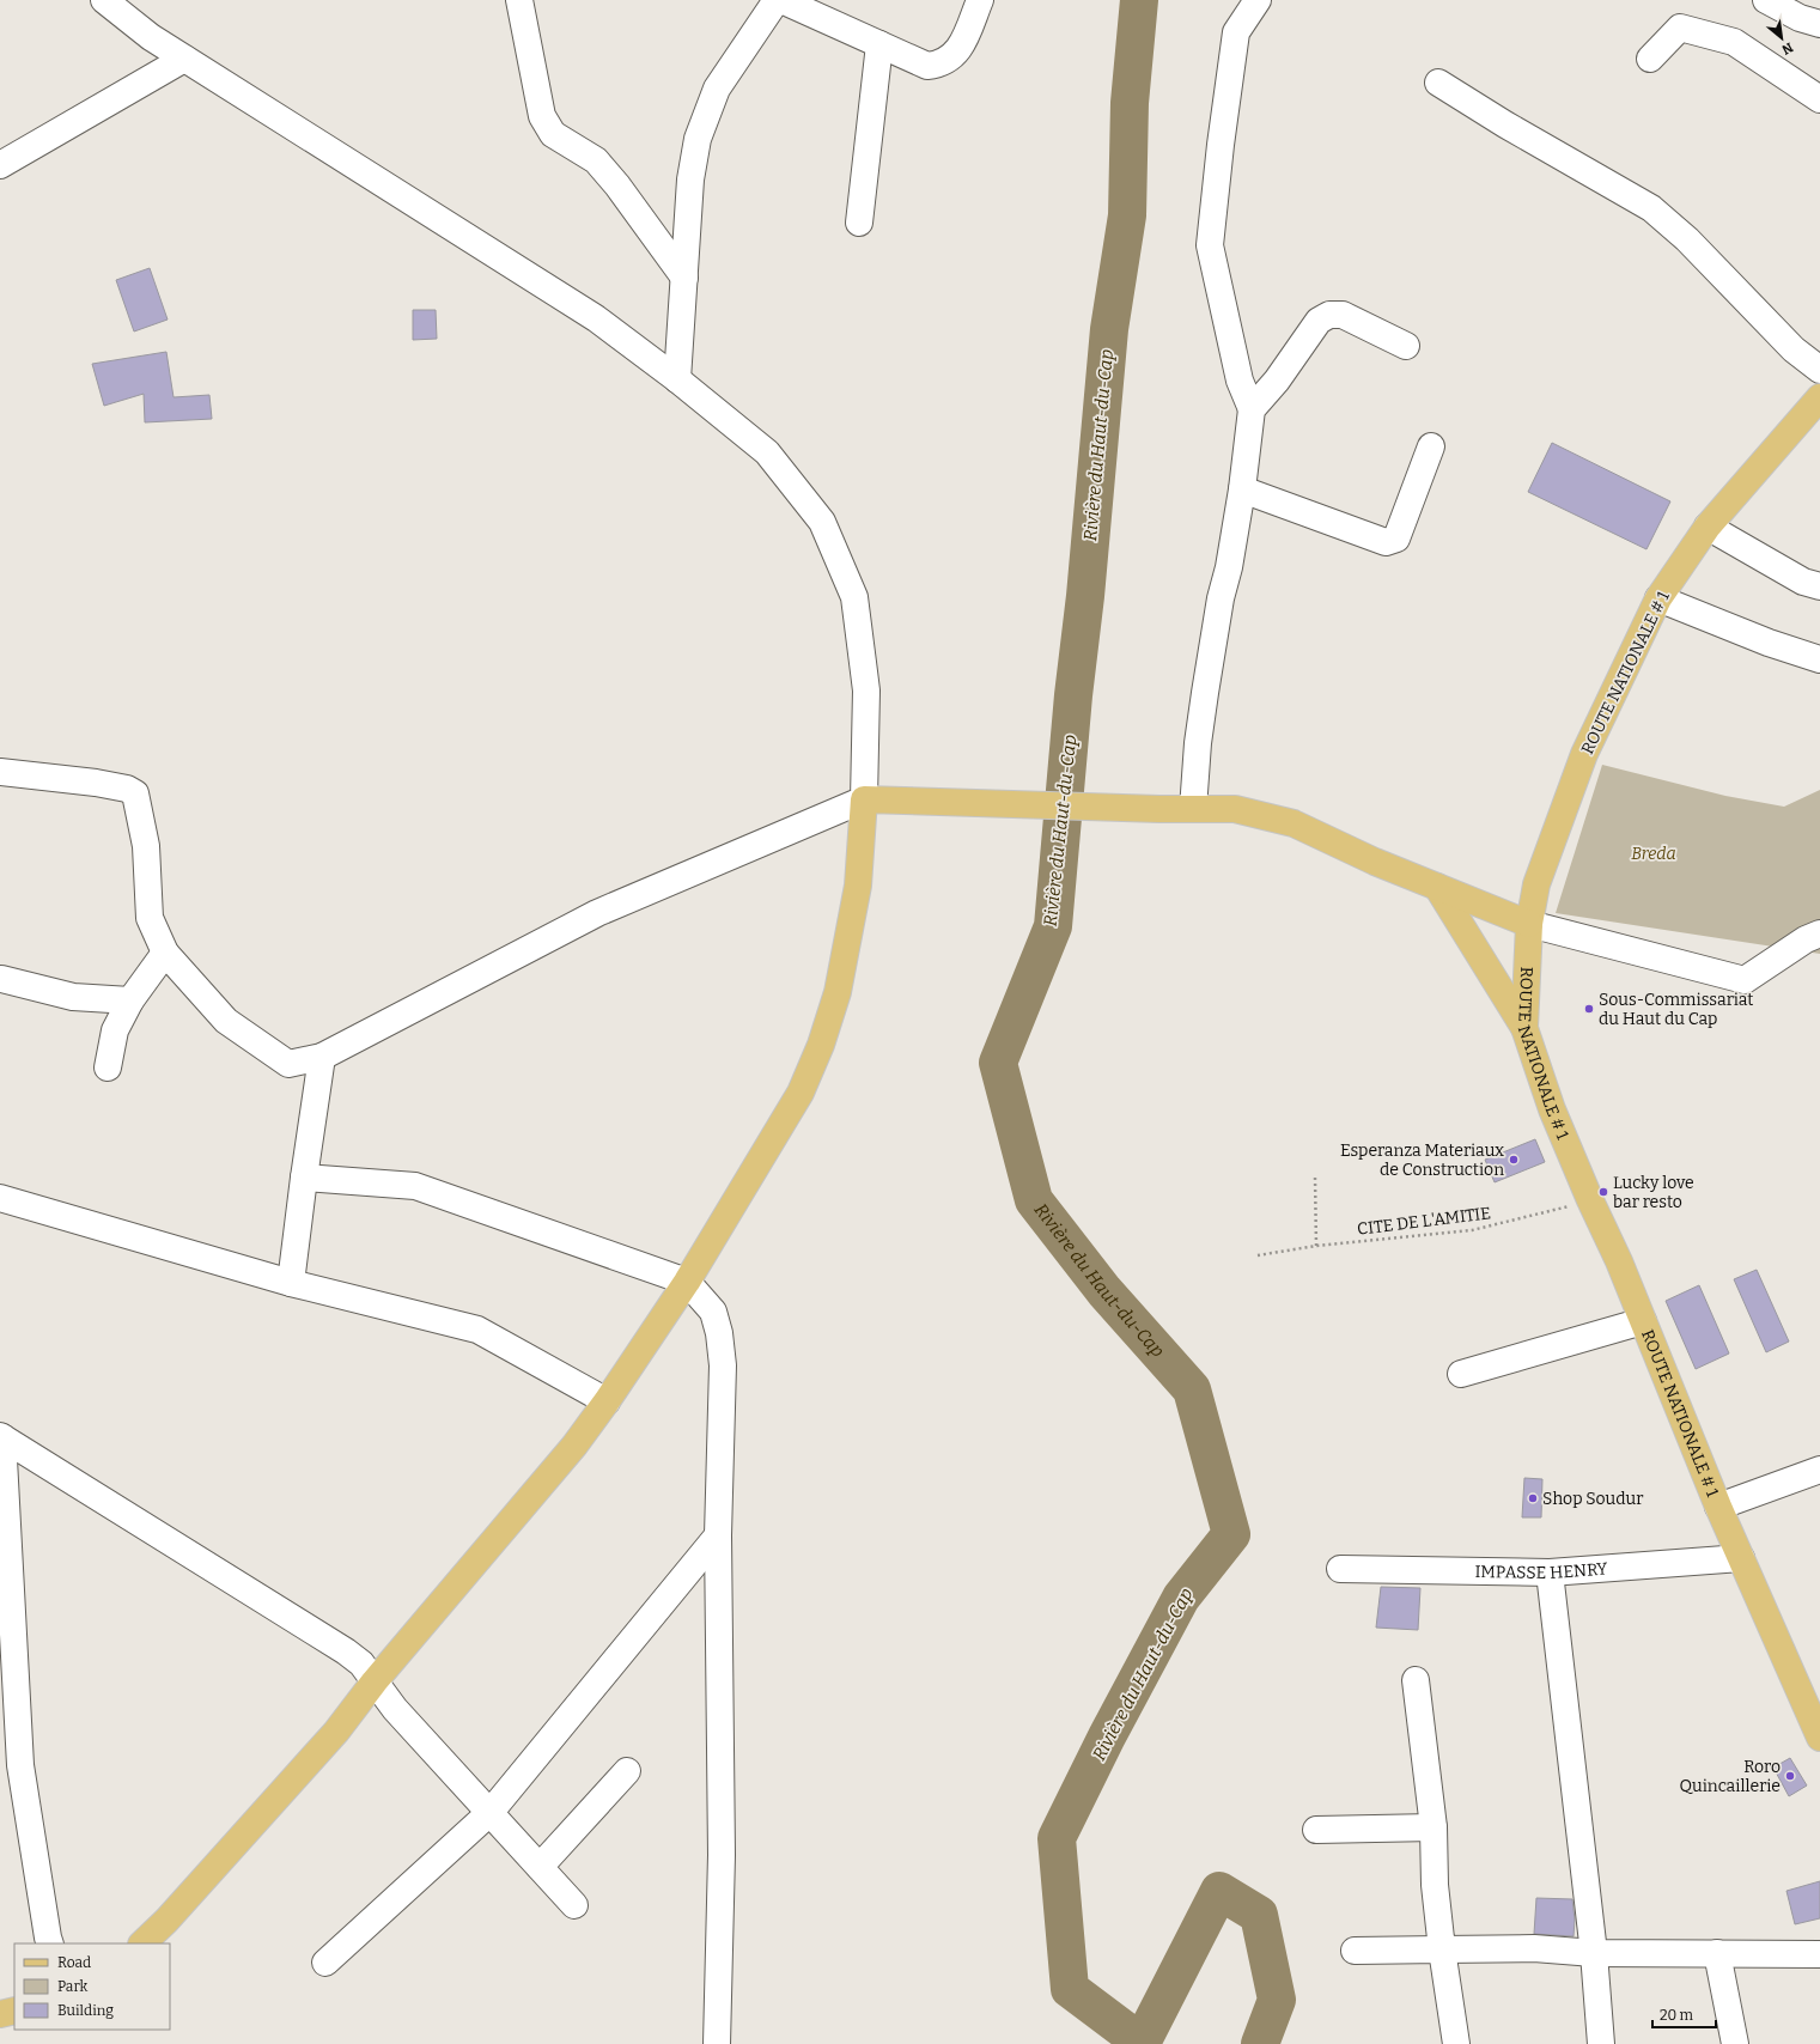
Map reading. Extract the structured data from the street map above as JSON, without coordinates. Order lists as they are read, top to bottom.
{
  "streets": {
    "main road": ["ROUTE NATIONALE # 1"],
    "street": ["IMPASSE HENRY"],
    "path": ["CITE DE L'AMITIE"]
  },
  "crossings": [
    ["ROUTE NATIONALE # 1", "CITE DE L'AMITIE"],
    ["ROUTE NATIONALE # 1", "IMPASSE HENRY"]
  ],
  "water": ["Rivière du Haut-du-Cap"],
  "parks": ["Breda"],
  "places": [
    "Sous-Commissariat du Haut du Cap",
    "Esperanza Materiaux de Construction",
    "Lucky love bar resto",
    "Shop Soudur",
    "Roro Quincaillerie"
  ],
  "legend": ["Road", "Park", "Building"],
  "scale_bar": "20 m",
  "north": "bottom right"
}
